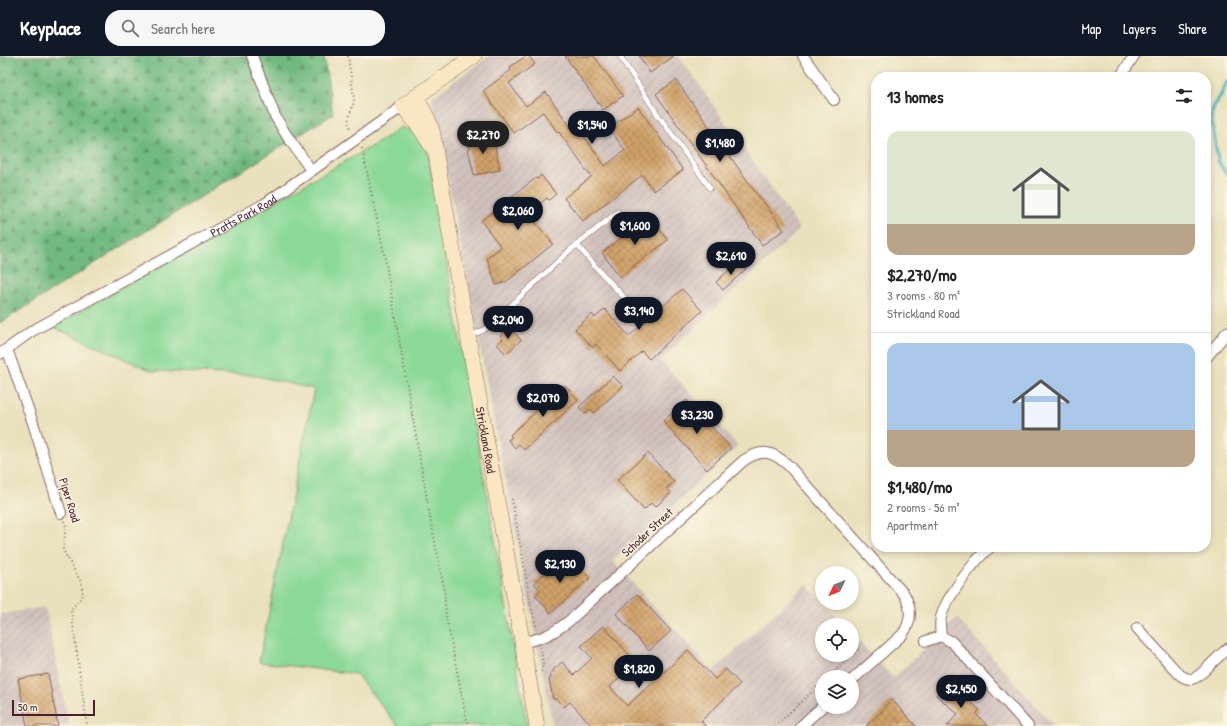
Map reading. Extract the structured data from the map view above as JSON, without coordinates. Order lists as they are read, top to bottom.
{
  "streets": {
    "street": [
      "Pratts Park Road",
      "Strickland Road",
      "Piper Road",
      "Schoder Street"
    ]
  },
  "crossings": [
    ["Pratts Park Road", "Strickland Road"],
    ["Pratts Park Road", "Piper Road"],
    ["Strickland Road", "Schoder Street"]
  ],
  "scale_bar": "50 m",
  "north": "bottom left",
  "page": {
    "header": "Keyplace",
    "search": "Search here",
    "nav": ["Map", "Layers", "Share"],
    "heading": "13 homes",
    "price": [
      "$1,540",
      "$2,270",
      "$1,480",
      "$2,060",
      "$1,600",
      "$2,610",
      "$3,140",
      "$2,040",
      "$2,070",
      "$3,230",
      "$2,130",
      "$1,820",
      "$2,450"
    ],
    "list": [
      {
        "name": "$2,270/mo",
        "note": "3 rooms · 80 m² · Strickland Road"
      },
      {
        "name": "$1,480/mo",
        "note": "2 rooms · 56 m² · Apartment"
      }
    ],
    "scale": "50 m"
  }
}
